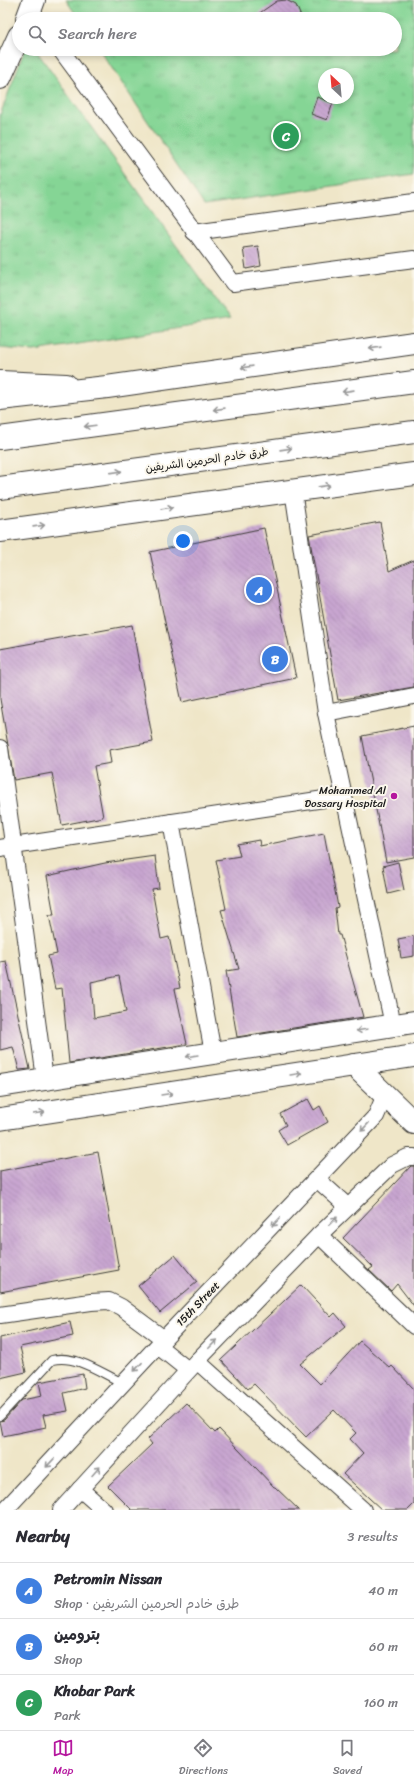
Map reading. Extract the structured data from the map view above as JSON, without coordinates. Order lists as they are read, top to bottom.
{
  "streets": {
    "main road": ["طرق خادم الحرمين الشريفين"],
    "street": ["15th Street"]
  },
  "places": ["Mohammed Al Dossary Hospital"],
  "north": "top left",
  "page": {
    "search": "Search here",
    "pins": ["C", "A", "B"],
    "heading": ["Nearby", "3 results"],
    "list": [
      {
        "mark": "A",
        "name": "Petromin Nissan",
        "note": "Shop · طرق خادم الحرمين الشريفين",
        "value": "40 m"
      },
      {
        "mark": "B",
        "name": "بترومين",
        "note": "Shop",
        "value": "60 m"
      },
      {
        "mark": "C",
        "name": "Khobar Park",
        "note": "Park",
        "value": "160 m"
      }
    ],
    "nav": ["Map", "Directions", "Saved"]
  }
}
